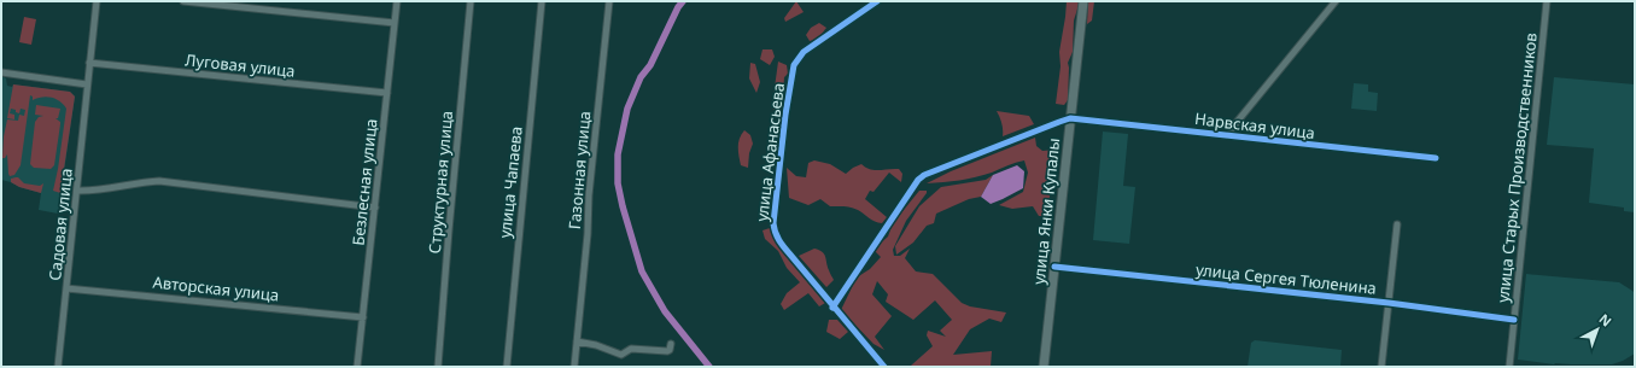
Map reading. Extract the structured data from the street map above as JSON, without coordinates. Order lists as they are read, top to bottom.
{
  "streets": {
    "street": [
      "Луговая улица",
      "Нарвская улица",
      "улица Афанасьева",
      "улица Старых Производственников",
      "Газонная улица",
      "Безлесная улица",
      "Структурная улица",
      "улица Чапаева",
      "улица Янки Купалы",
      "Садовая улица",
      "улица Сергея Тюленина",
      "Авторская улица"
    ]
  },
  "crossings": [
    ["Луговая улица", "Безлесная улица"],
    ["Луговая улица", "Садовая улица"],
    ["Нарвская улица", "улица Янки Купалы"],
    ["улица Старых Производственников", "улица Сергея Тюленина"],
    ["Безлесная улица", "Авторская улица"],
    ["улица Янки Купалы", "улица Сергея Тюленина"],
    ["Садовая улица", "Авторская улица"]
  ],
  "north": "top right"
}
